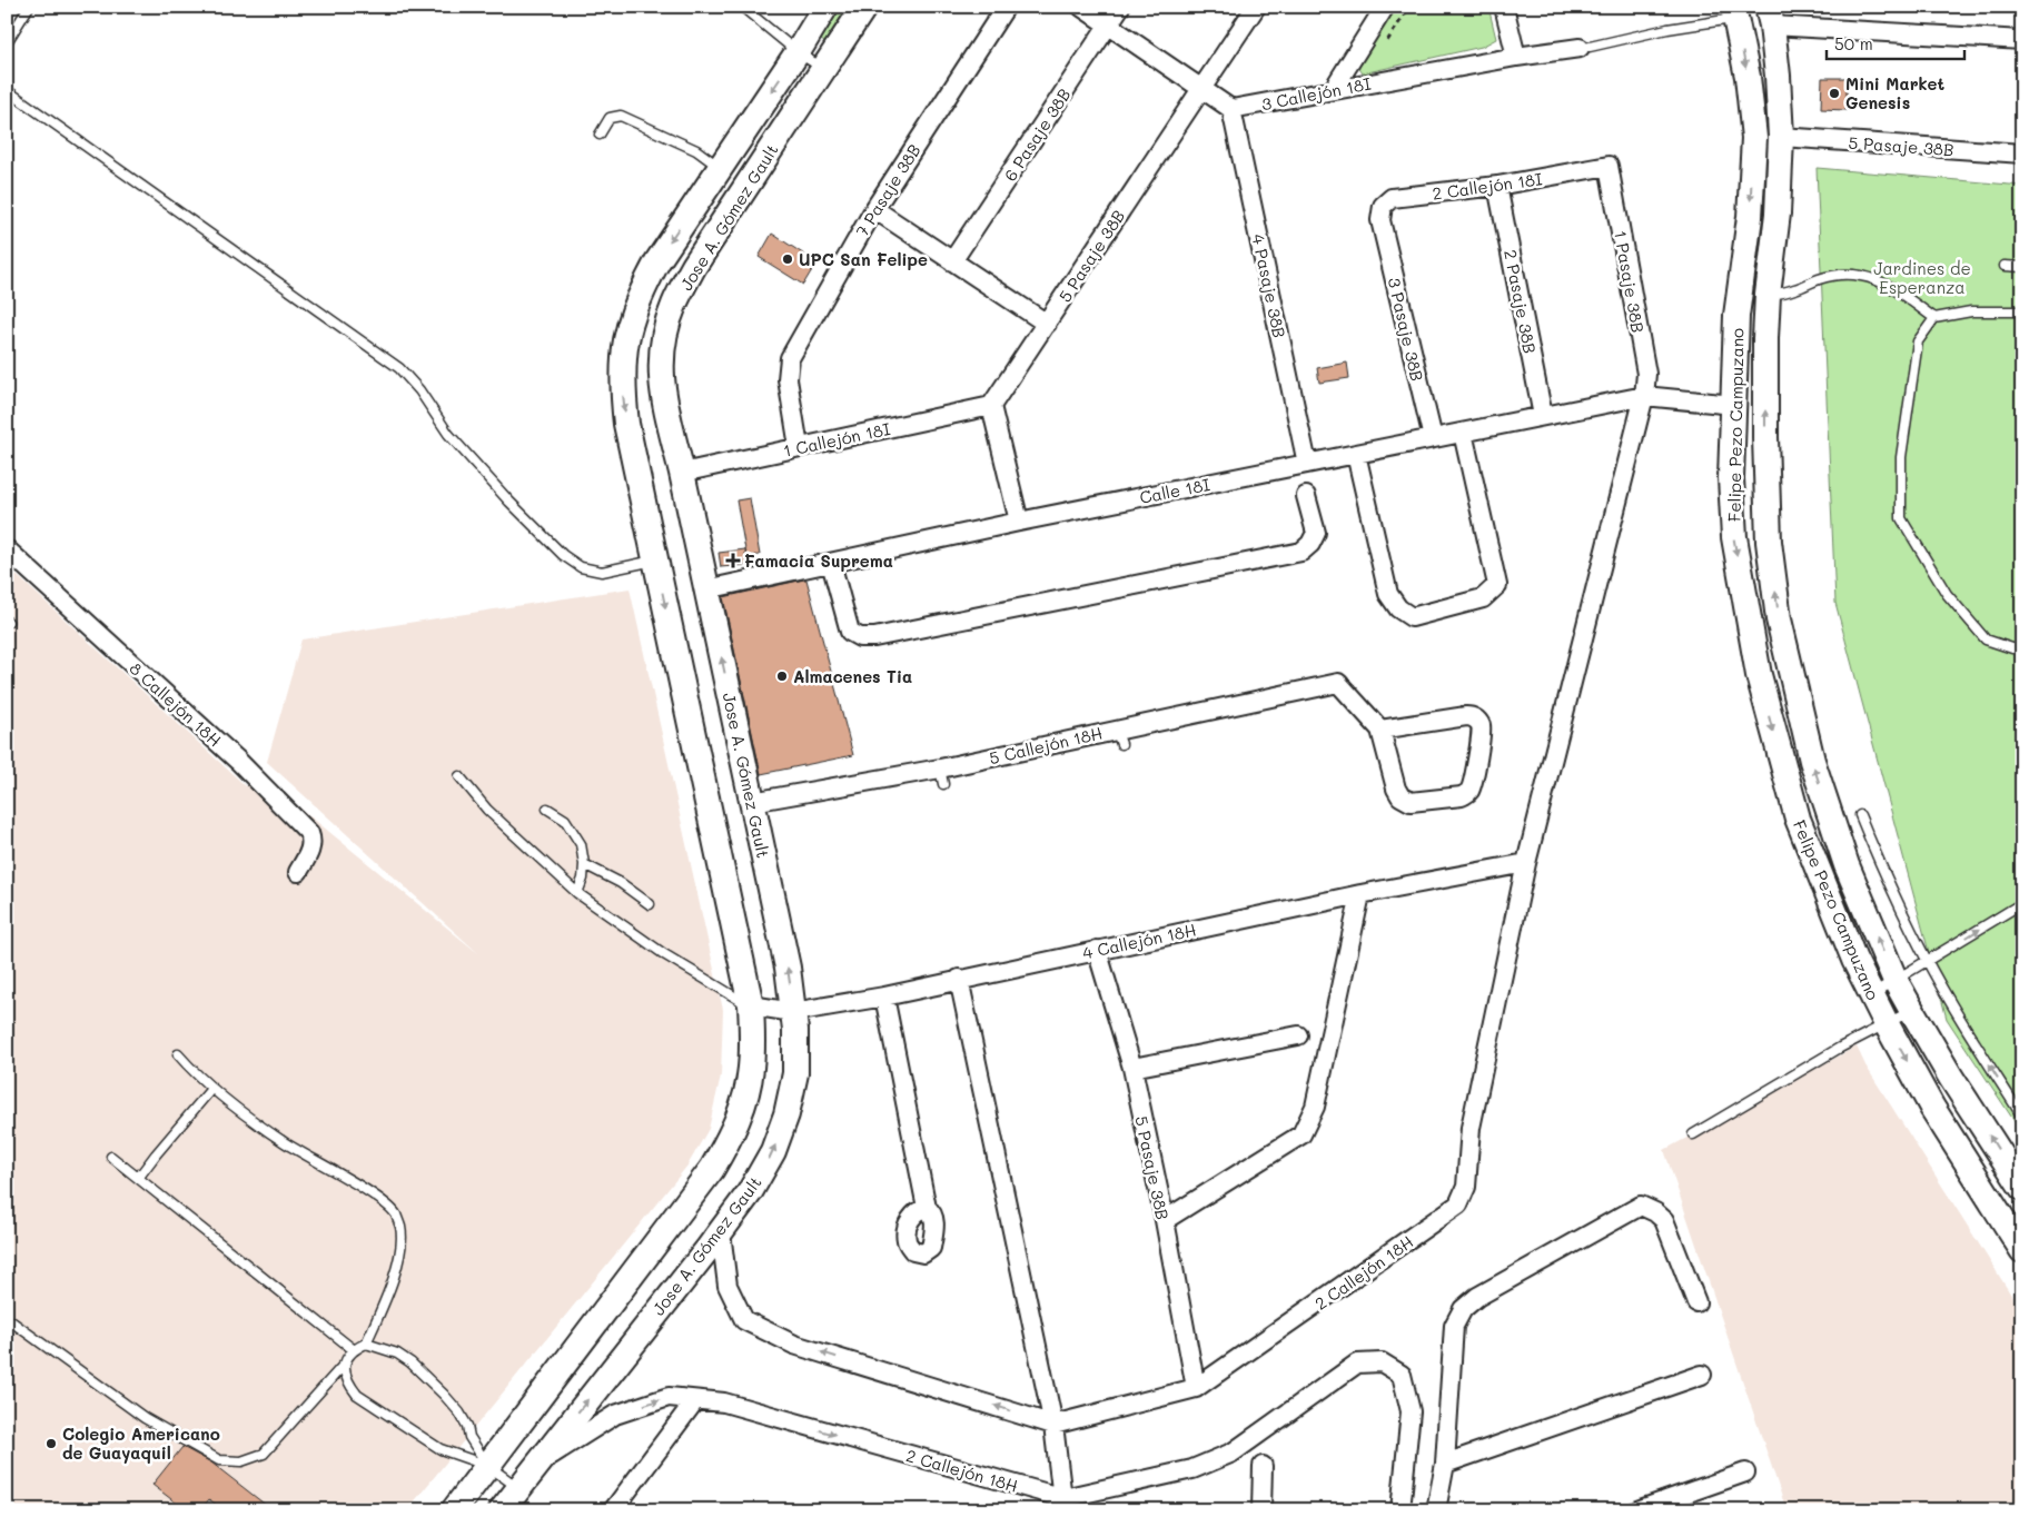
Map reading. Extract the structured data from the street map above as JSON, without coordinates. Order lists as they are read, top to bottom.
{
  "streets": {
    "main road": ["Jose A. Gómez Gault", "Felipe Pezo Campuzano"],
    "street": [
      "3 Callejón 18I",
      "6 Pasaje 38B",
      "5 Pasaje 38B",
      "2 Callejón 18I",
      "7 Pasaje 38B",
      "1 Pasaje 38B",
      "4 Pasaje 38B",
      "2 Pasaje 38B",
      "3 Pasaje 38B",
      "1 Callejón 18I",
      "Calle 18I",
      "8 Callejón 18H",
      "5 Callejón 18H",
      "4 Callejón 18H",
      "2 Callejón 18H"
    ]
  },
  "crossings": [
    ["3 Callejón 18I", "4 Pasaje 38B"],
    ["5 Pasaje 38B", "Felipe Pezo Campuzano"],
    ["5 Pasaje 38B", "1 Callejón 18I"],
    ["5 Pasaje 38B", "4 Callejón 18H"],
    ["5 Pasaje 38B", "2 Callejón 18H"],
    ["2 Callejón 18I", "1 Pasaje 38B"],
    ["2 Callejón 18I", "2 Pasaje 38B"],
    ["2 Callejón 18I", "3 Pasaje 38B"],
    ["7 Pasaje 38B", "1 Callejón 18I"],
    ["Jose A. Gómez Gault", "1 Callejón 18I"],
    ["Jose A. Gómez Gault", "Calle 18I"],
    ["Jose A. Gómez Gault", "5 Callejón 18H"],
    ["Jose A. Gómez Gault", "4 Callejón 18H"],
    ["Jose A. Gómez Gault", "2 Callejón 18H"],
    ["1 Pasaje 38B", "Calle 18I"],
    ["1 Pasaje 38B", "4 Callejón 18H"],
    ["1 Pasaje 38B", "2 Callejón 18H"],
    ["4 Pasaje 38B", "Calle 18I"],
    ["2 Pasaje 38B", "Calle 18I"],
    ["3 Pasaje 38B", "Calle 18I"],
    ["Felipe Pezo Campuzano", "Calle 18I"]
  ],
  "parks": ["Jardines de Esperanza"],
  "places": {
    "other": [
      "Mini Market Genesis",
      "UPC San Felipe",
      "Almacenes Tia",
      "Colegio Americano de Guayaquil"
    ],
    "health": ["Famacia Suprema"]
  },
  "scale_bar": "50 m"
}
